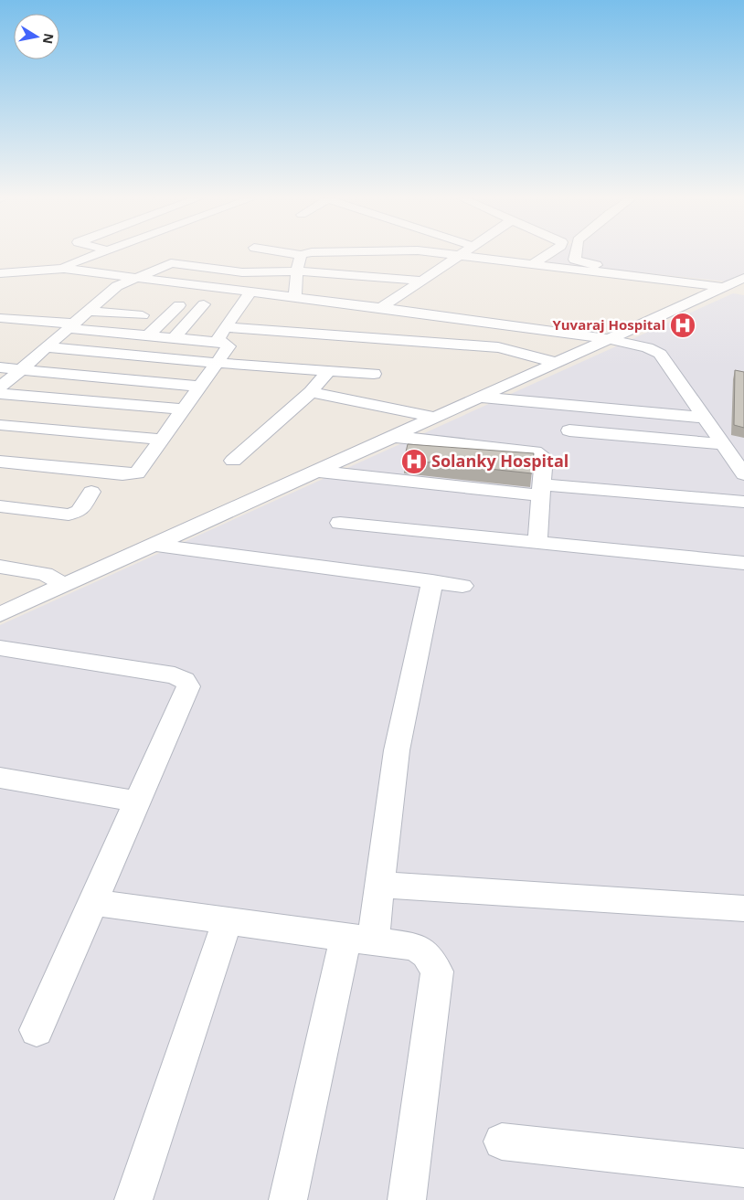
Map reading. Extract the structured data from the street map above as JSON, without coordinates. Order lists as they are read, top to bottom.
{
  "places": {
    "hospital": ["Yuvaraj Hospital", "Solanky Hospital"]
  },
  "north": "right"
}
